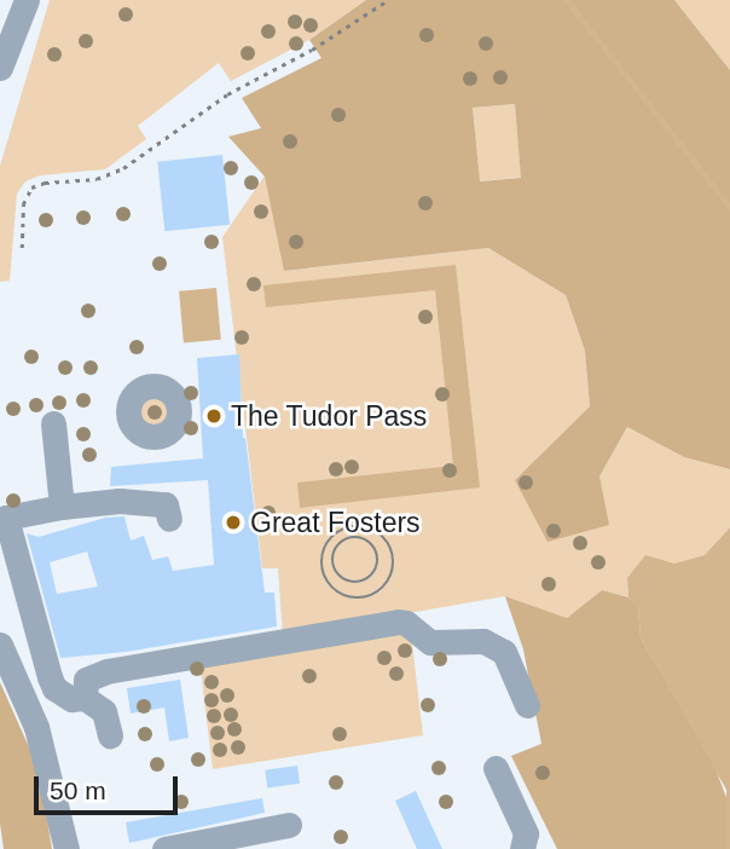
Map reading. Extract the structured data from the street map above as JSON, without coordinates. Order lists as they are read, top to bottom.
{
  "places": ["The Tudor Pass", "Great Fosters"],
  "scale_bar": "50 m"
}
